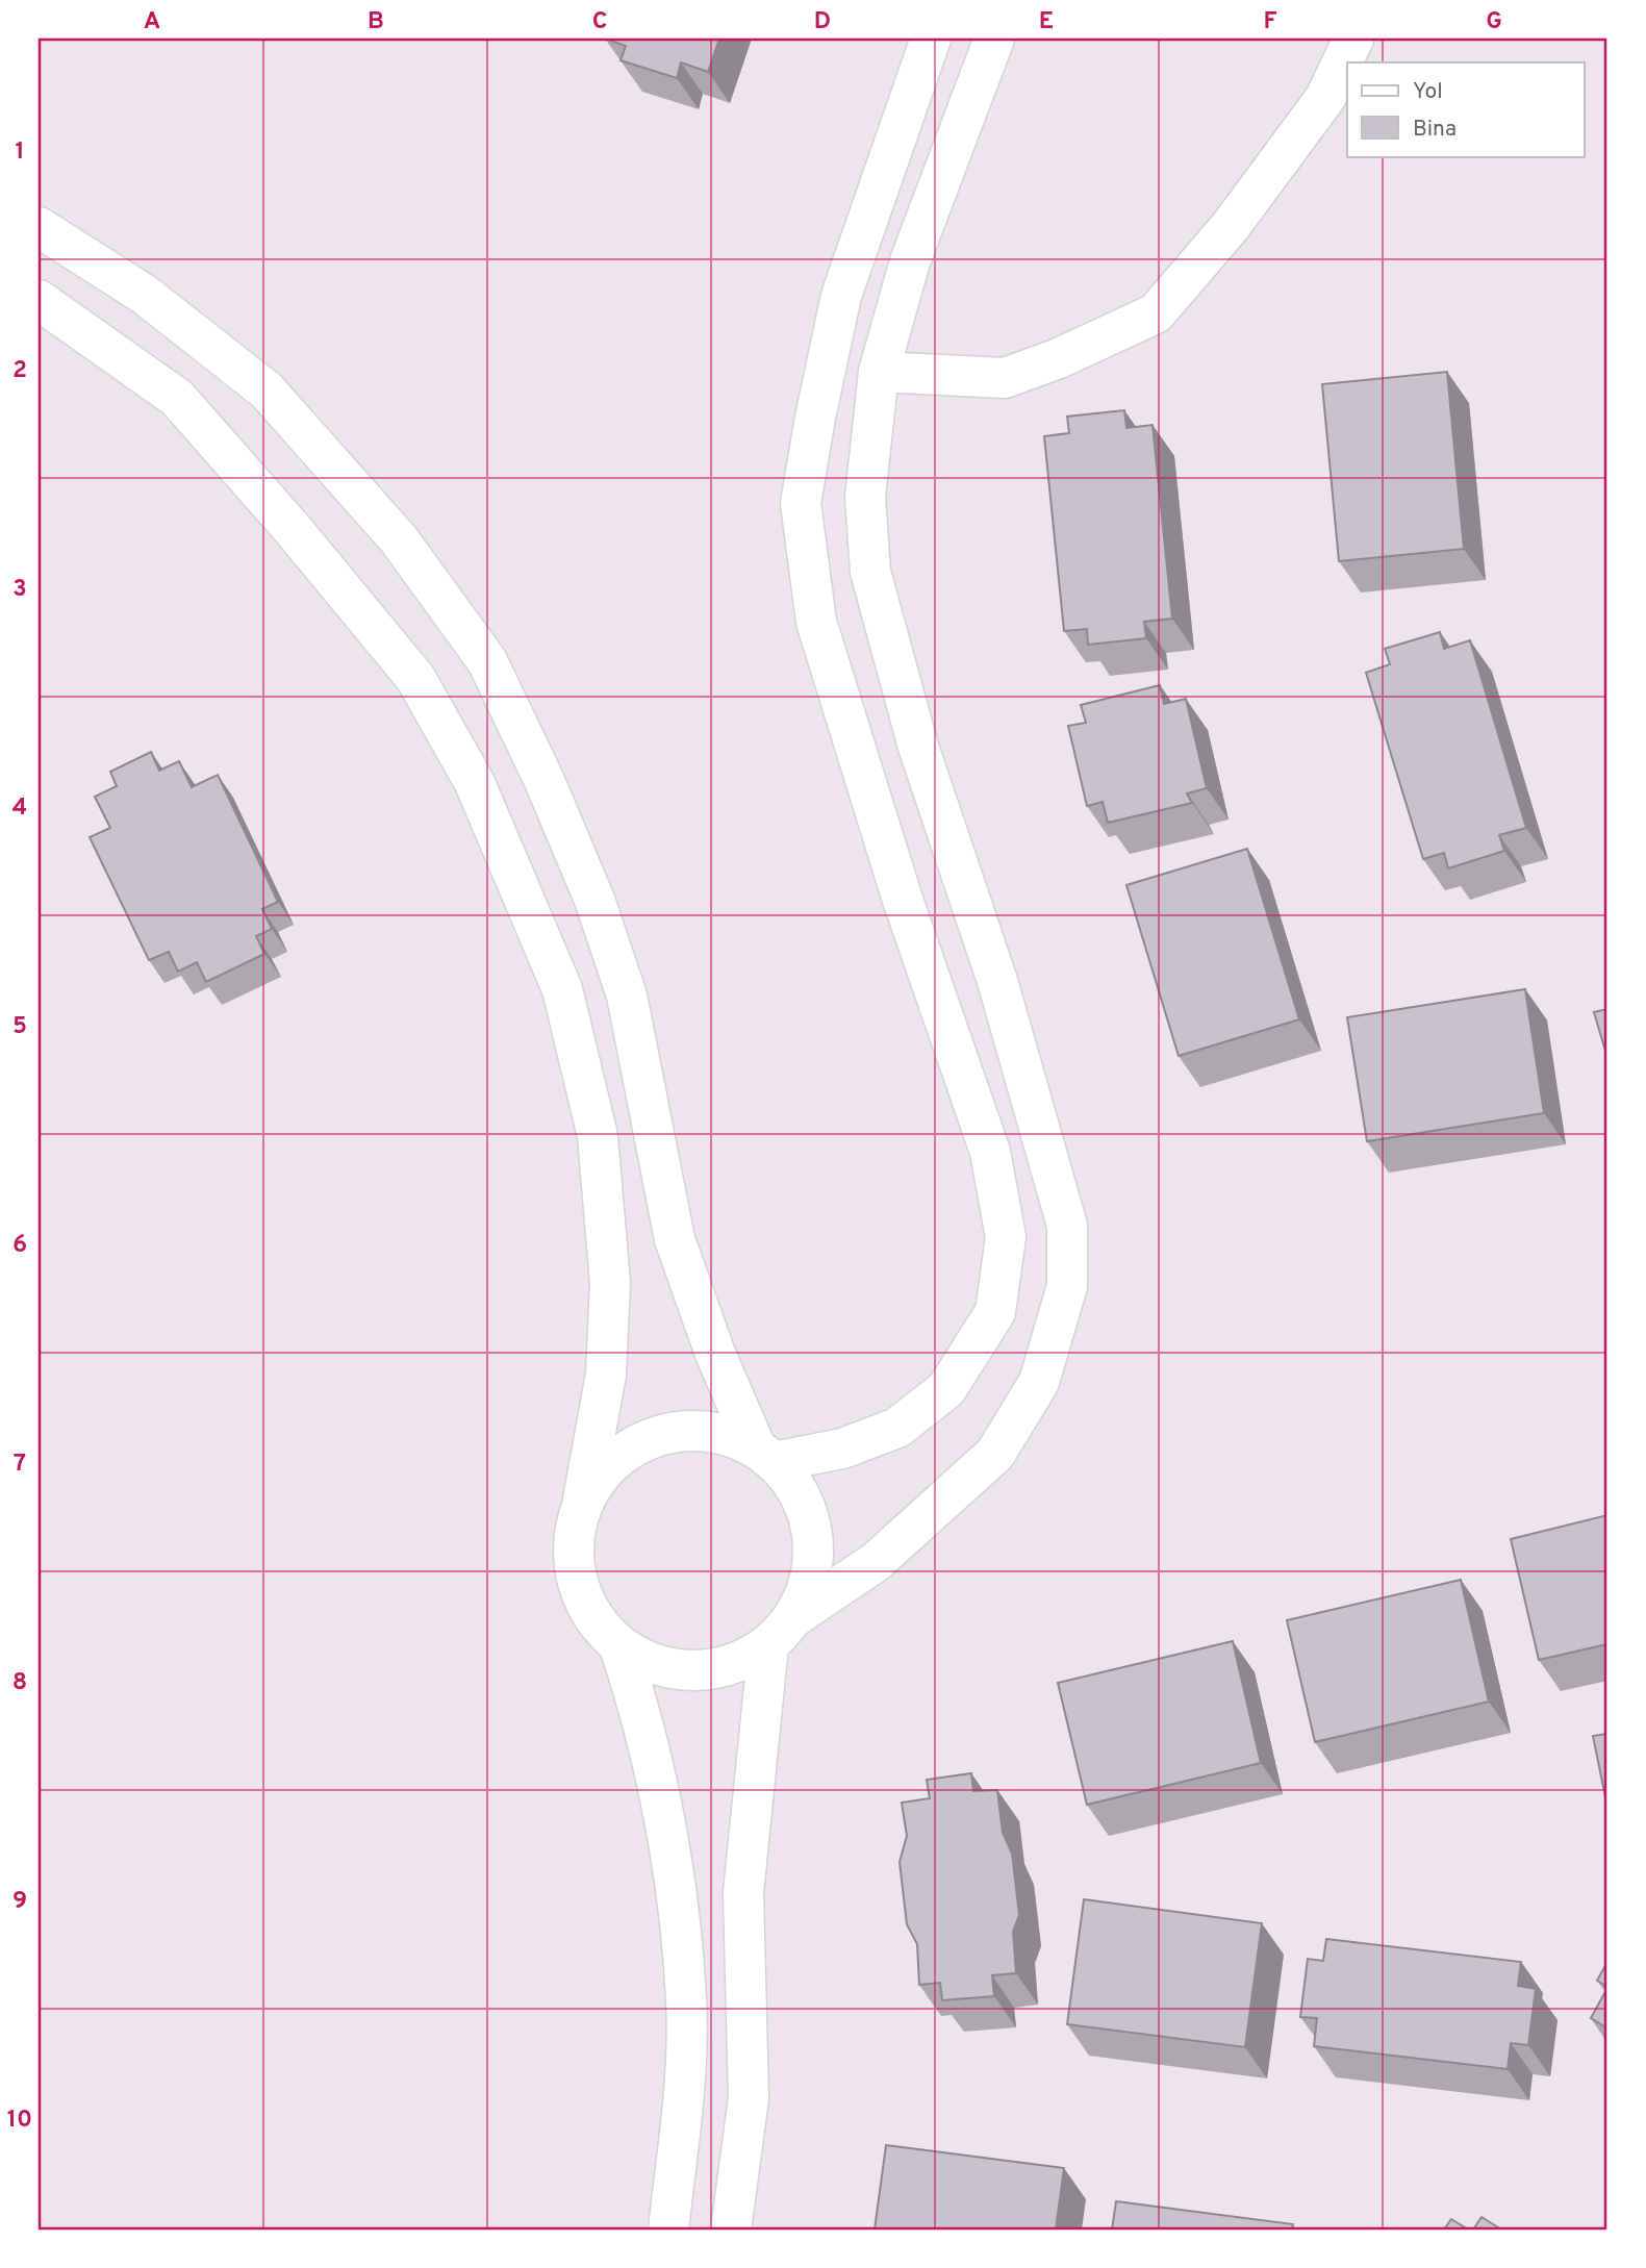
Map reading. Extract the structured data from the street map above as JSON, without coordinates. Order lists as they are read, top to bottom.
{
  "legend": ["Yol", "Bina"],
  "grid": {
    "columns": [
      "A",
      "B",
      "C",
      "D",
      "E",
      "F",
      "G"
    ],
    "rows": [
      "1",
      "2",
      "3",
      "4",
      "5",
      "6",
      "7",
      "8",
      "9",
      "10"
    ]
  }
}
